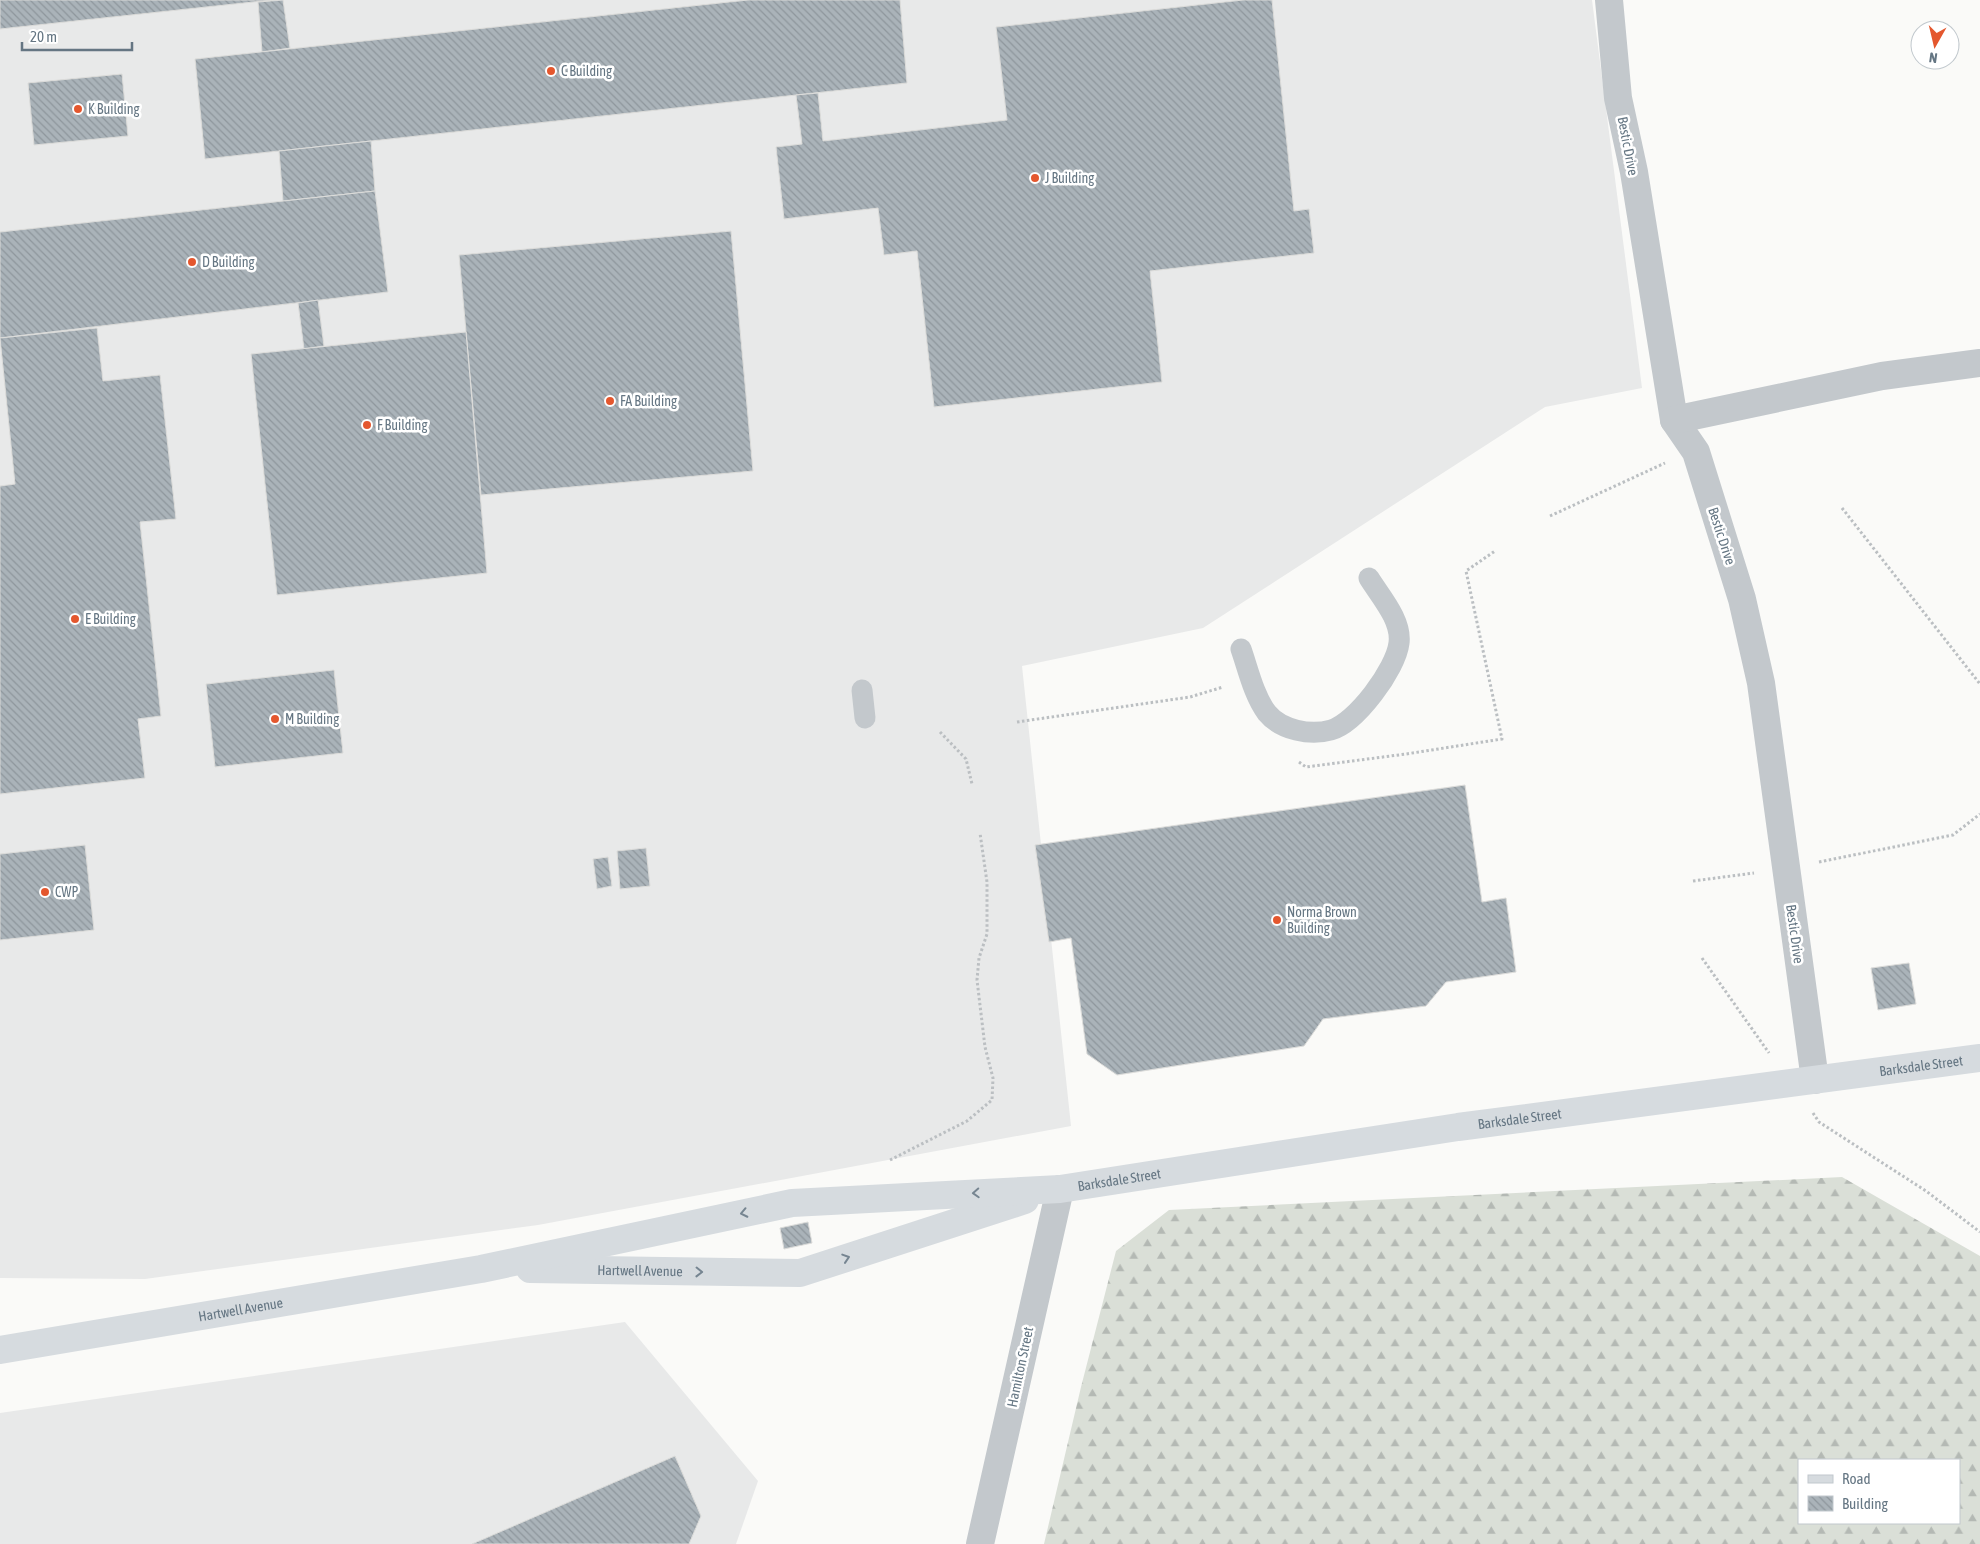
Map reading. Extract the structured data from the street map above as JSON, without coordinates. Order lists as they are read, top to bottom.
{
  "streets": {
    "street": [
      "Bestic Drive",
      "Barksdale Street",
      "Hartwell Avenue",
      "Hamilton Street"
    ]
  },
  "crossings": [
    ["Bestic Drive", "Barksdale Street"],
    ["Barksdale Street", "Hartwell Avenue"],
    ["Barksdale Street", "Hamilton Street"]
  ],
  "places": [
    "C Building",
    "K Building",
    "J Building",
    "D Building",
    "FA Building",
    "F Building",
    "E Building",
    "M Building",
    "CWP",
    "Norma Brown Building"
  ],
  "legend": ["Road", "Building"],
  "scale_bar": "20 m",
  "north": "bottom"
}
